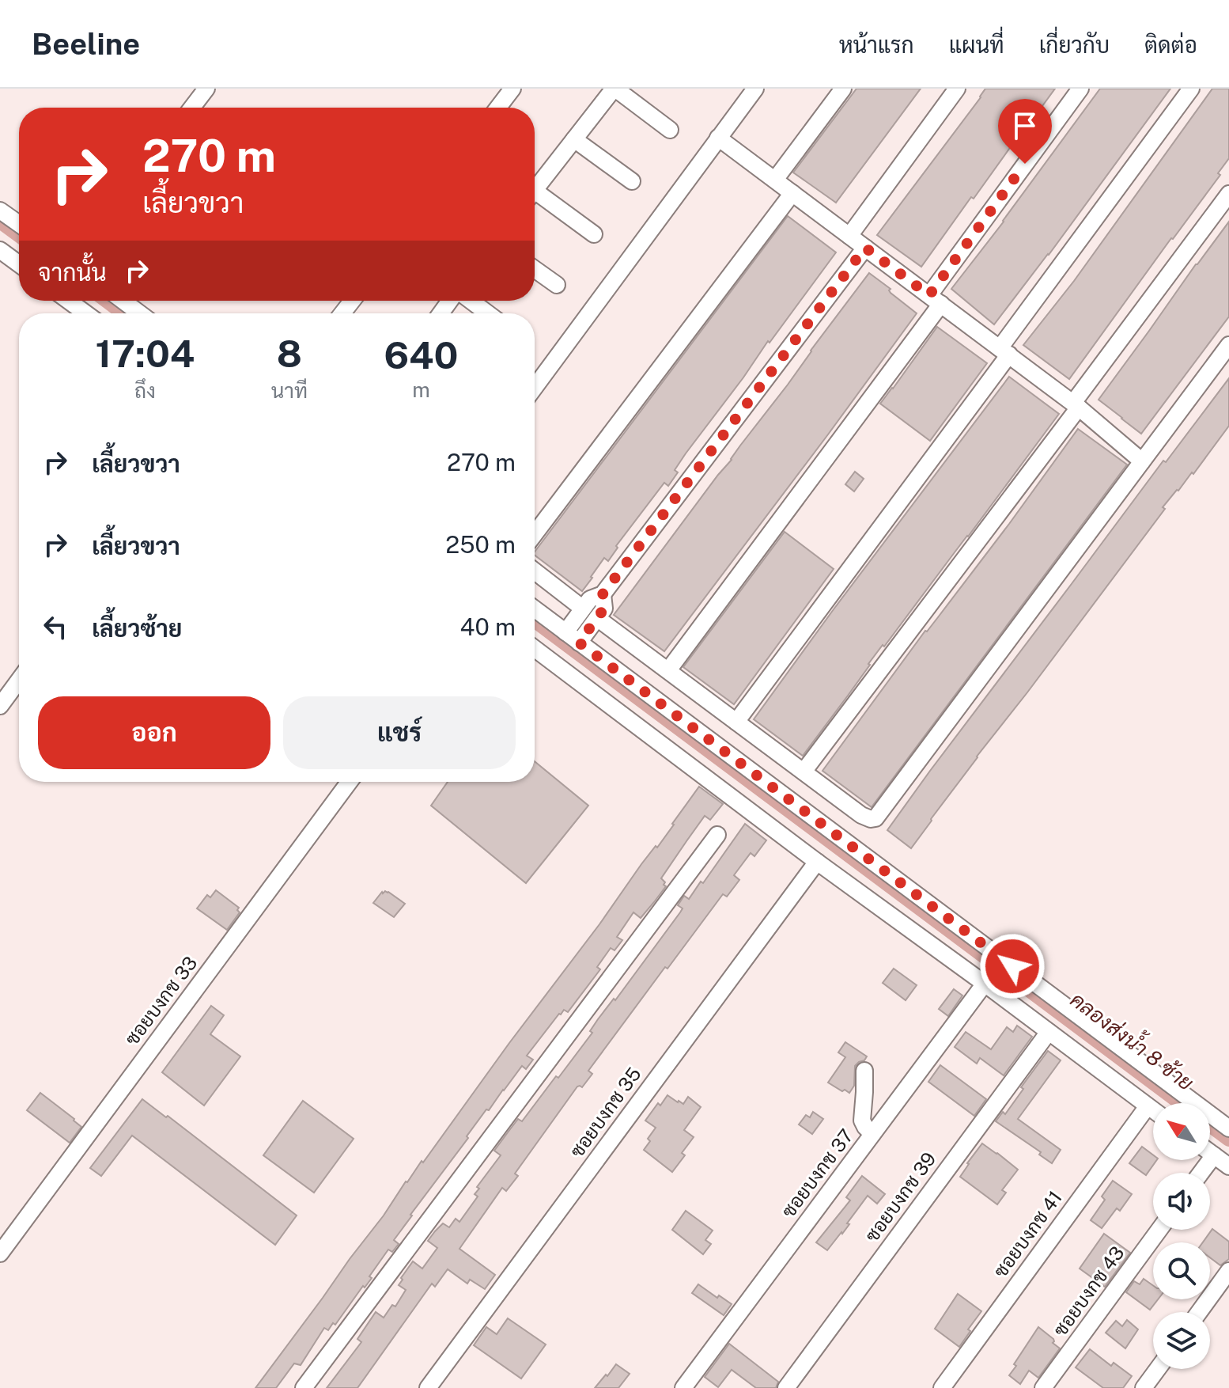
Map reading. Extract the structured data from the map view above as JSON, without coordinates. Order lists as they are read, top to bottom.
{
  "streets": {
    "street": [
      "ซอยบงกช 33",
      "ซอยบงกช 35",
      "ซอยบงกช 37",
      "ซอยบงกช 39",
      "ซอยบงกช 41",
      "ซอยบงกช 43"
    ]
  },
  "water": ["คลองส่งน้ำ 8 ซ้าย"],
  "north": "top left",
  "page": {
    "header": "Beeline",
    "nav": [
      "หน้าแรก",
      "แผนที่",
      "เกี่ยวกับ",
      "ติดต่อ"
    ],
    "turn": ["270 m", "เลี้ยวขวา"],
    "then": "จากนั้น",
    "eta": [
      "17:04",
      "ถึง",
      "8",
      "นาที",
      "640",
      "m"
    ],
    "list": [
      {
        "name": "เลี้ยวขวา",
        "value": "270 m"
      },
      {
        "name": "เลี้ยวขวา",
        "value": "250 m"
      },
      {
        "name": "เลี้ยวซ้าย",
        "value": "40 m"
      }
    ],
    "buttons": ["ออก", "แชร์"]
  }
}
